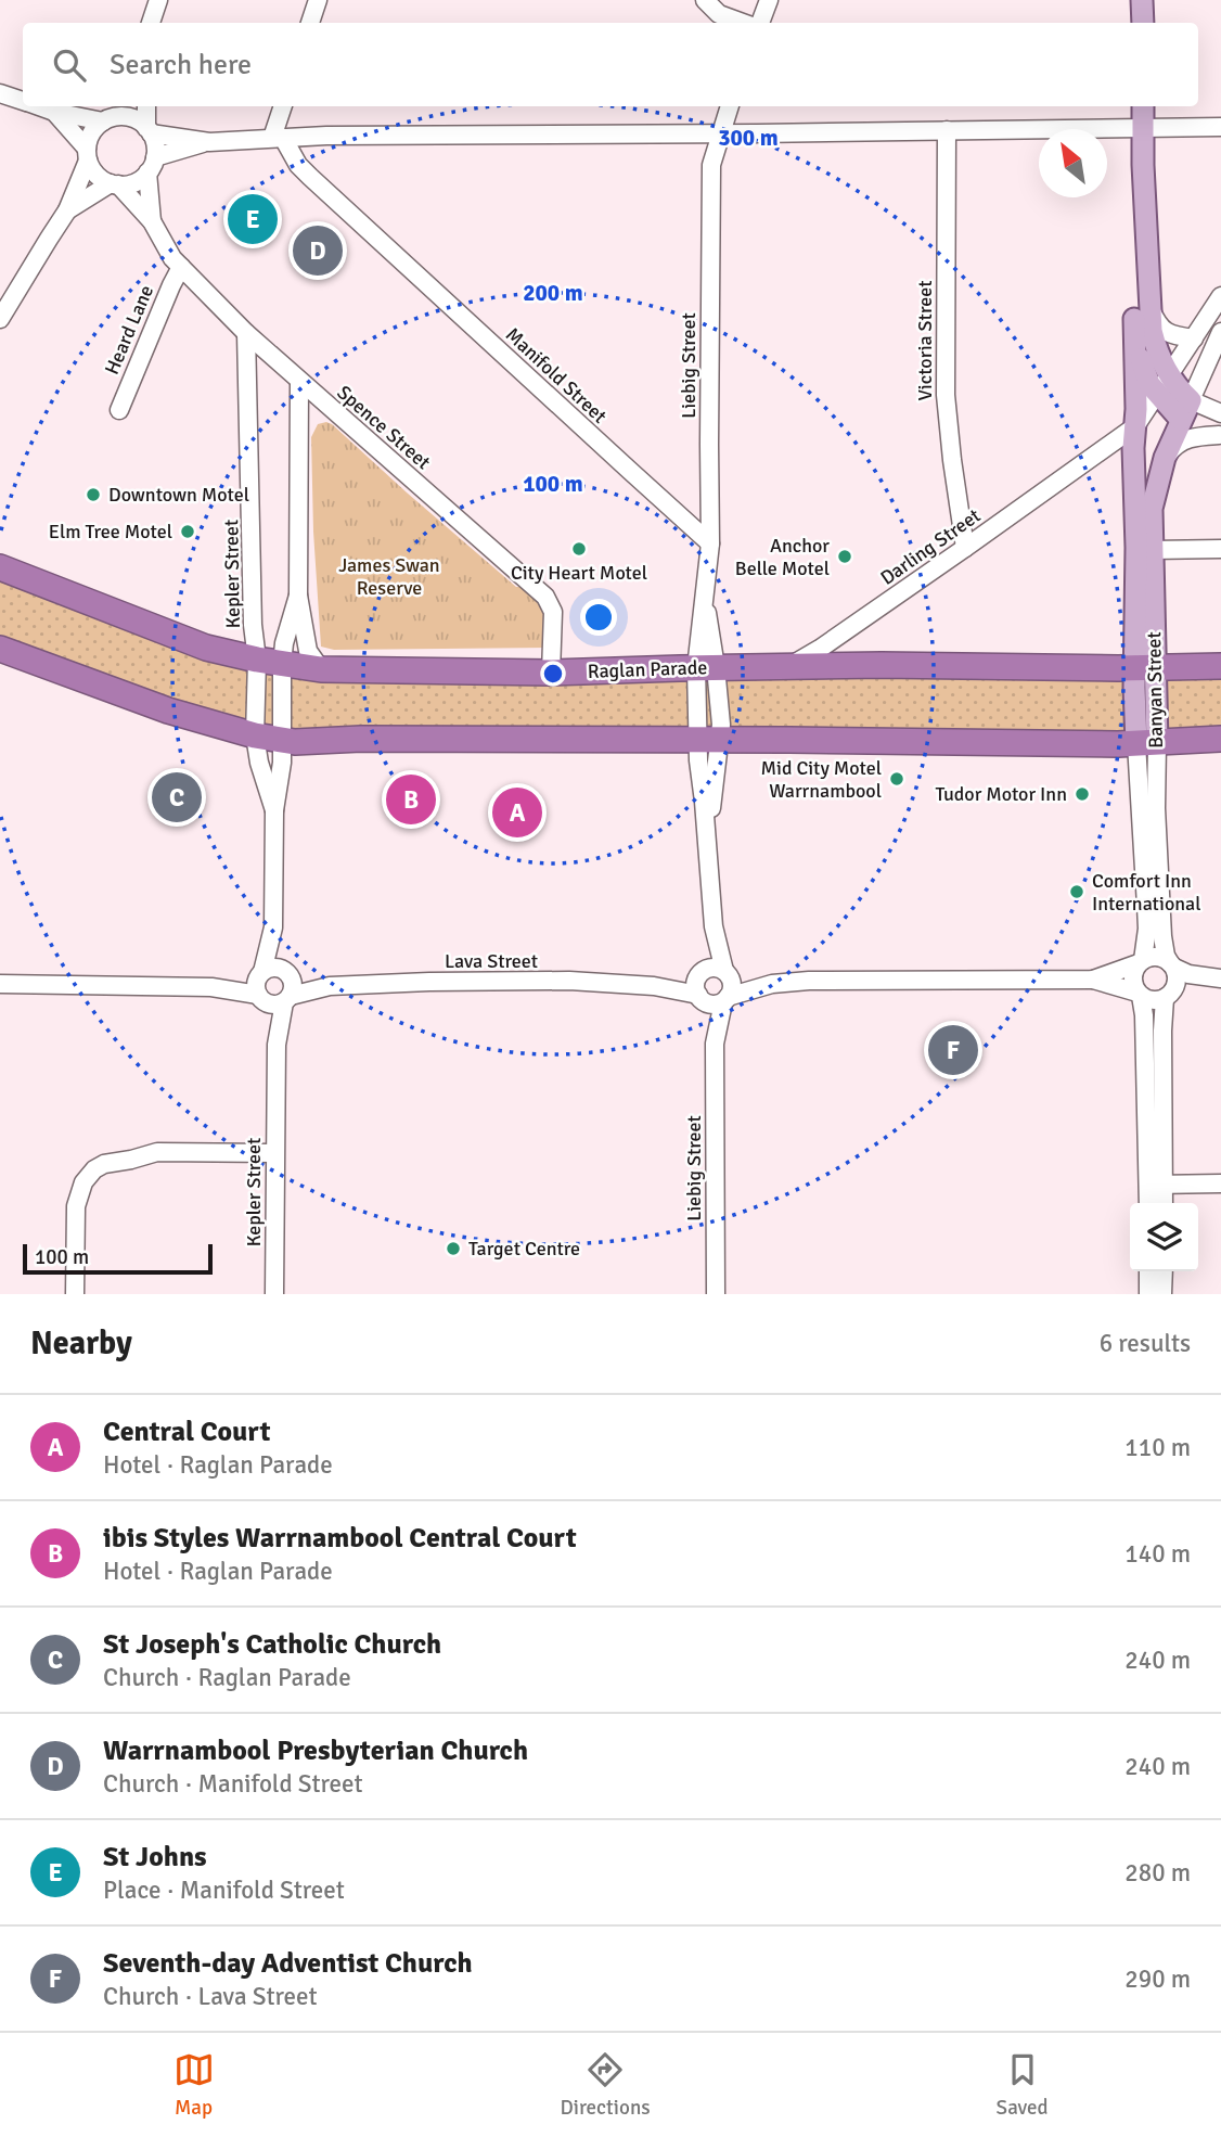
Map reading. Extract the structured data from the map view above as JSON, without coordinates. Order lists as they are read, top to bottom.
{
  "streets": {
    "highway": ["Raglan Parade"],
    "main road": ["Banyan Street"],
    "street": [
      "Heard Lane",
      "Victoria Street",
      "Liebig Street",
      "Manifold Street",
      "Spence Street",
      "Darling Street",
      "Kepler Street",
      "Lava Street"
    ]
  },
  "crossings": [
    ["Heard Lane", "Spence Street"],
    ["Victoria Street", "Darling Street"],
    ["Liebig Street", "Manifold Street"],
    ["Liebig Street", "Raglan Parade"],
    ["Liebig Street", "Lava Street"],
    ["Spence Street", "Kepler Street"],
    ["Spence Street", "Raglan Parade"],
    ["Darling Street", "Raglan Parade"],
    ["Darling Street", "Banyan Street"],
    ["Kepler Street", "Raglan Parade"],
    ["Kepler Street", "Lava Street"],
    ["Raglan Parade", "Banyan Street"]
  ],
  "parks": ["James Swan Reserve"],
  "places": [
    "Downtown Motel",
    "Elm Tree Motel",
    "City Heart Motel",
    "Anchor Belle Motel",
    "Mid City Motel Warrnambool",
    "Tudor Motor Inn",
    "Comfort Inn International",
    "Target Centre"
  ],
  "scale_bar": "100 m",
  "north": "top left",
  "page": {
    "search": "Search here",
    "pins": [
      "E",
      "D",
      "C",
      "B",
      "A",
      "F"
    ],
    "scale": "100 m",
    "heading": ["Nearby", "6 results"],
    "list": [
      {
        "mark": "A",
        "name": "Central Court",
        "note": "Hotel · Raglan Parade",
        "value": "110 m"
      },
      {
        "mark": "B",
        "name": "ibis Styles Warrnambool Central Court",
        "note": "Hotel · Raglan Parade",
        "value": "140 m"
      },
      {
        "mark": "C",
        "name": "St Joseph's Catholic Church",
        "note": "Church · Raglan Parade",
        "value": "240 m"
      },
      {
        "mark": "D",
        "name": "Warrnambool Presbyterian Church",
        "note": "Church · Manifold Street",
        "value": "240 m"
      },
      {
        "mark": "E",
        "name": "St Johns",
        "note": "Place · Manifold Street",
        "value": "280 m"
      },
      {
        "mark": "F",
        "name": "Seventh-day Adventist Church",
        "note": "Church · Lava Street",
        "value": "290 m"
      }
    ],
    "nav": ["Map", "Directions", "Saved"]
  },
  "rings": ["300 m", "200 m", "100 m"]
}
